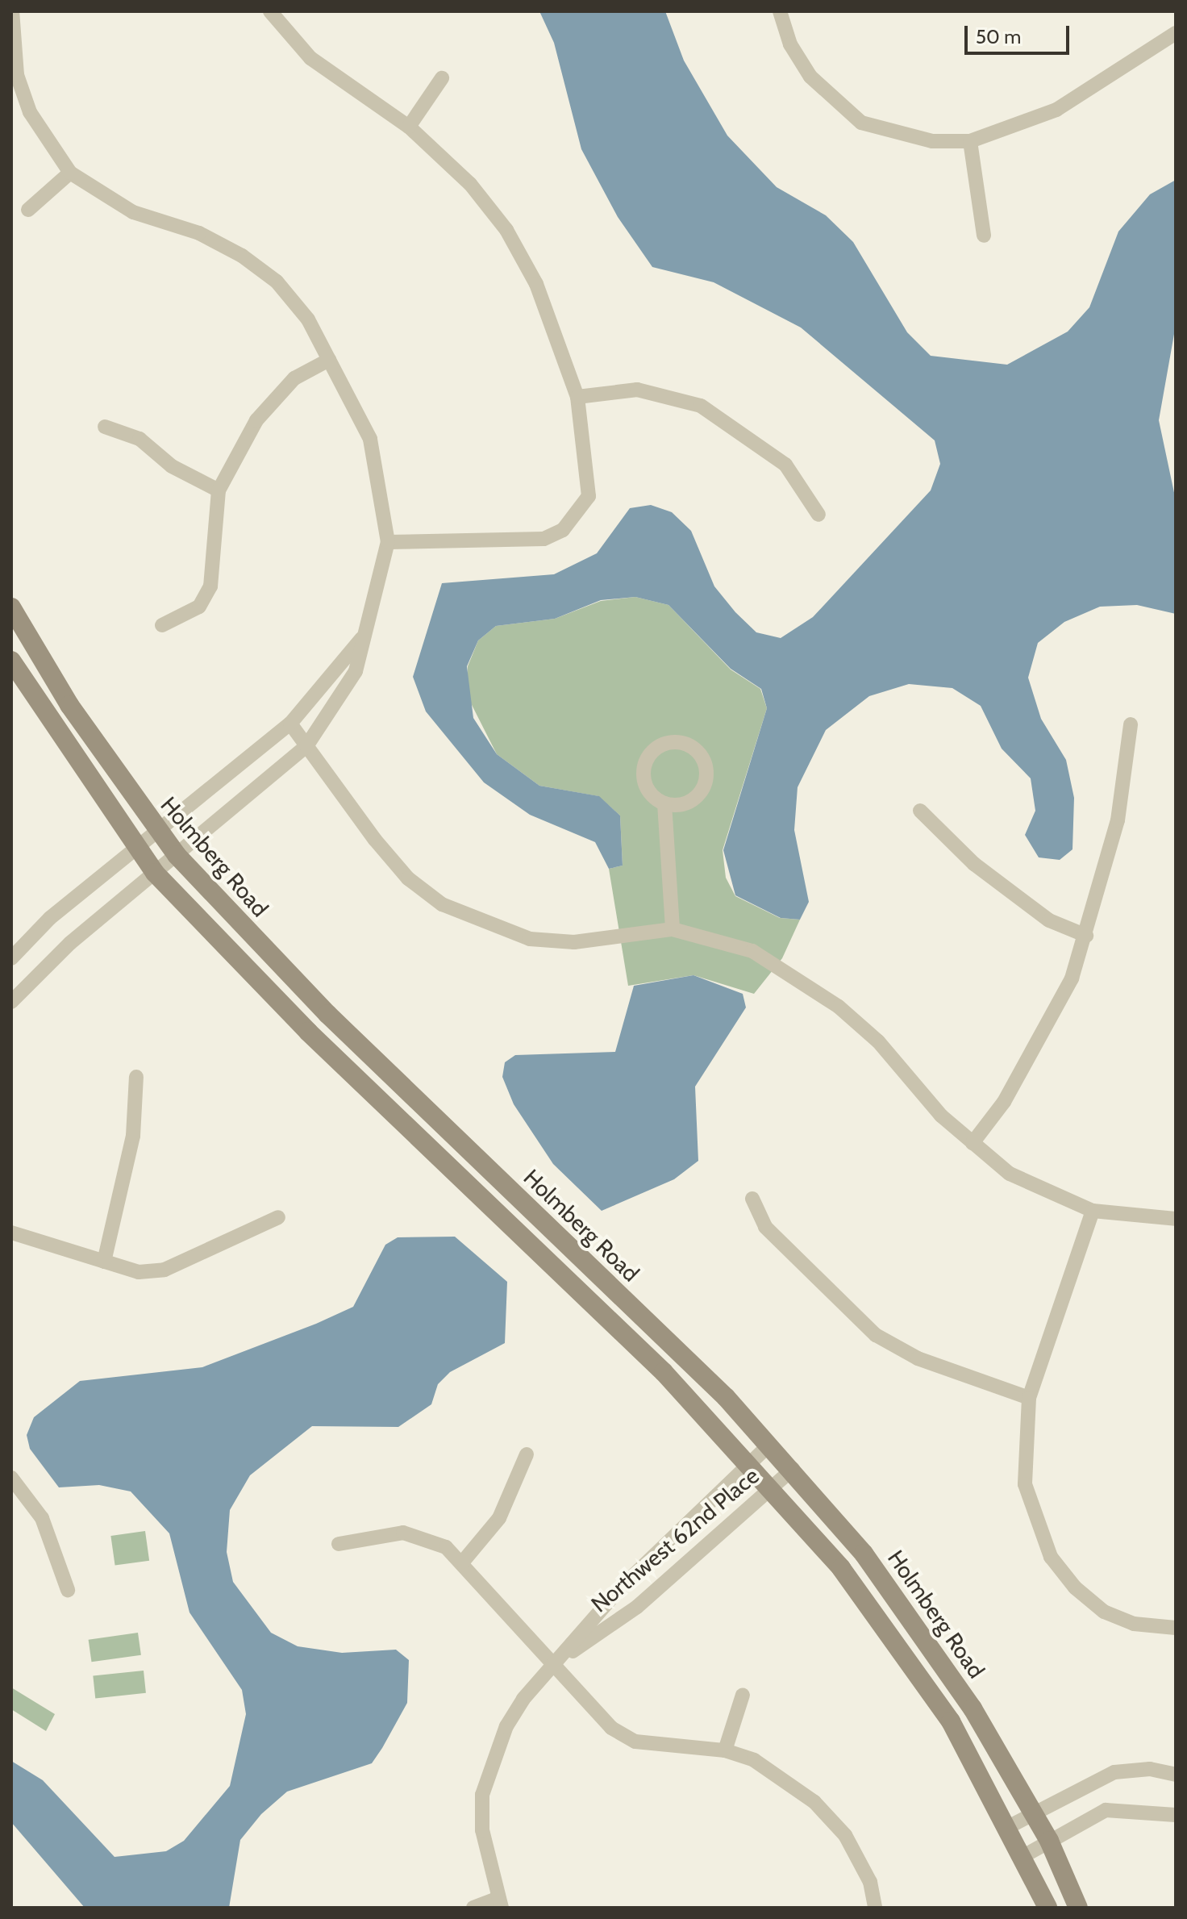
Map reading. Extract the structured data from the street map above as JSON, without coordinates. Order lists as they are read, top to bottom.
{
  "streets": {
    "street": ["Holmberg Road", "Northwest 62nd Place"]
  },
  "crossings": [
    ["Holmberg Road", "Northwest 62nd Place"]
  ],
  "scale_bar": "50 m"
}
